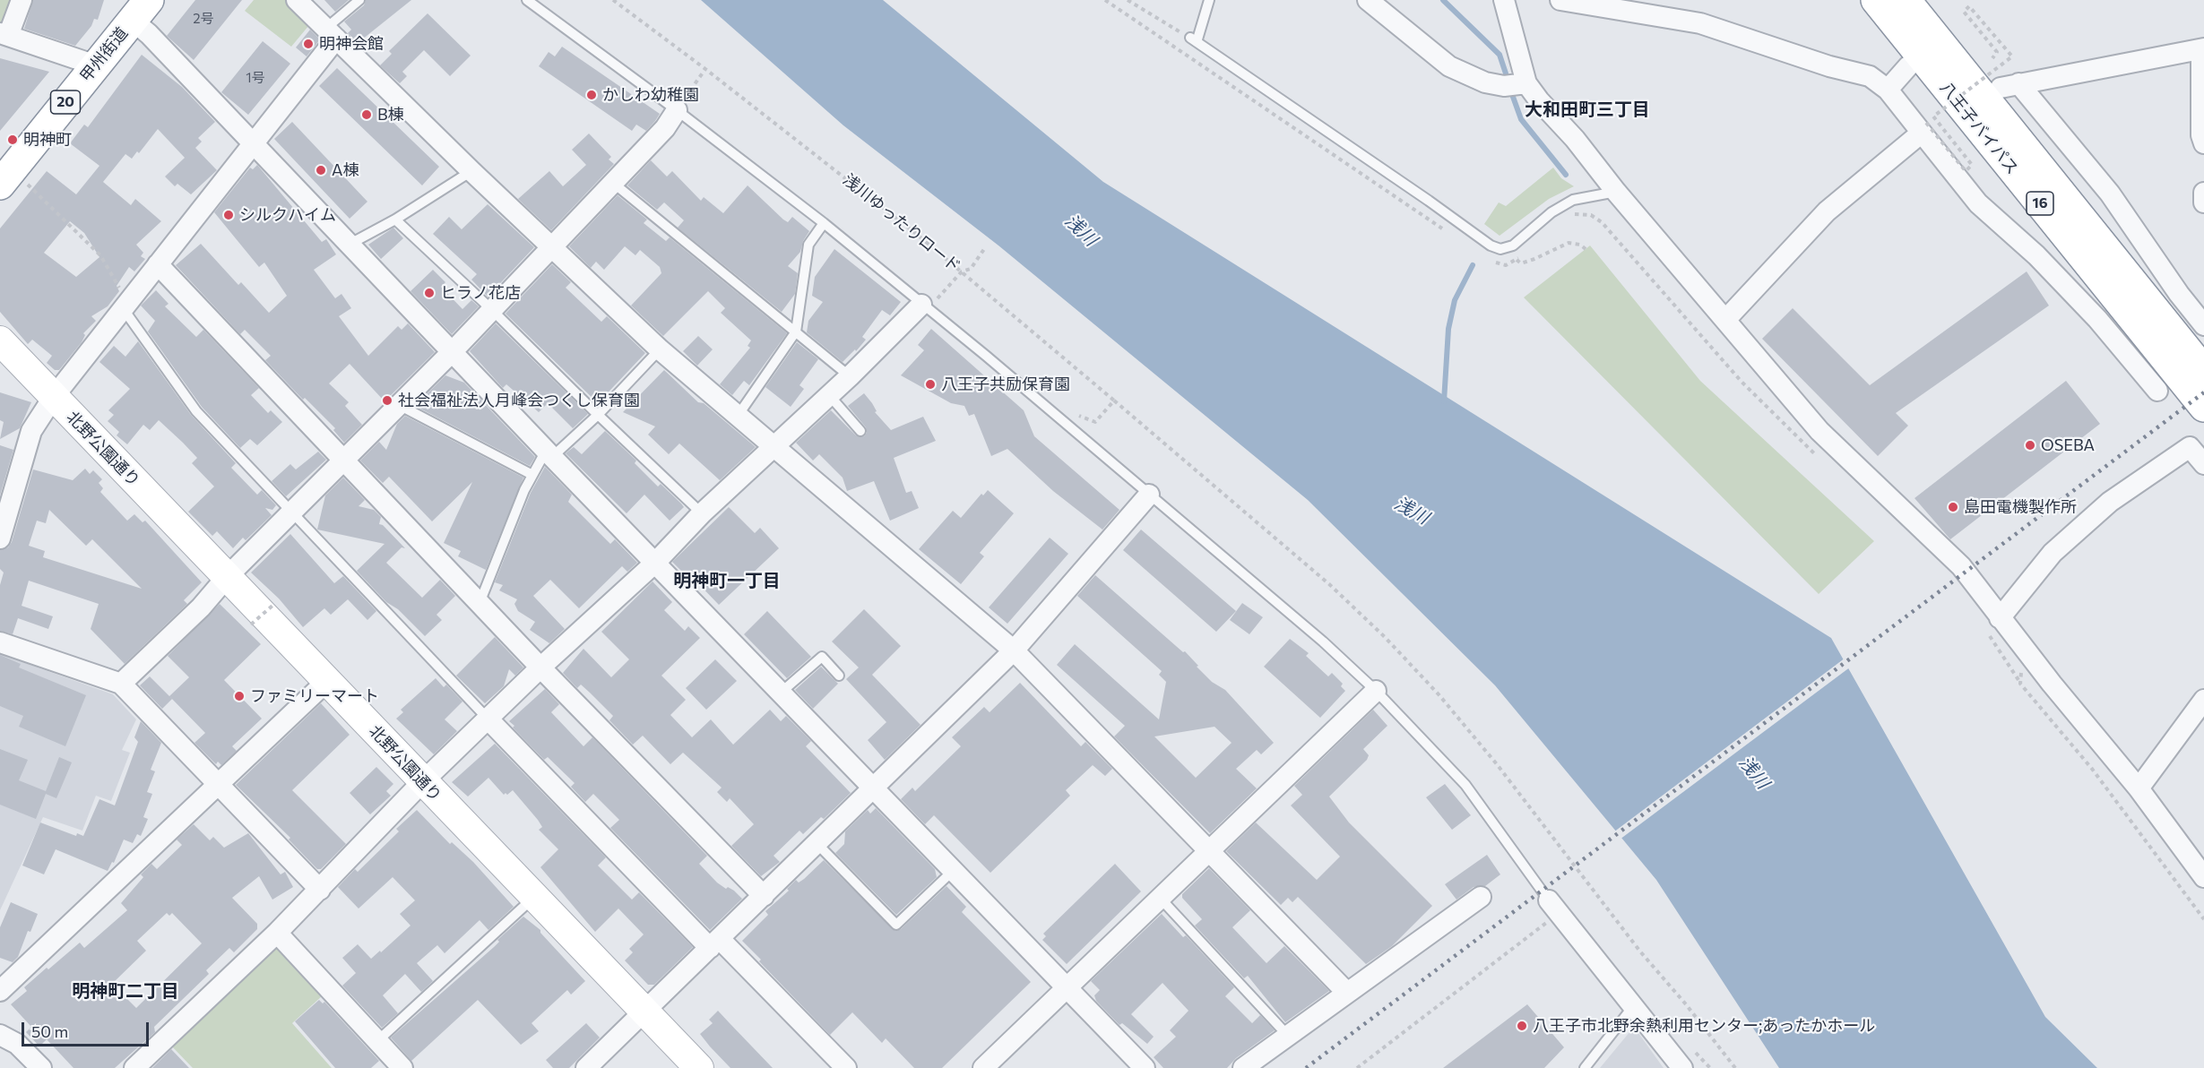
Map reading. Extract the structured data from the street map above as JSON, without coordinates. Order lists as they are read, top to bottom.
{
  "streets": {
    "highway": [
      "甲州街道",
      "20",
      "八王子バイパス",
      "16"
    ],
    "street": ["北野公園通り"],
    "path": ["浅川ゆったりロード"]
  },
  "crossings": [
    ["八王子バイパス", "16"]
  ],
  "districts": ["大和田町三丁目", "明神町一丁目", "明神町二丁目"],
  "water": ["浅川"],
  "places": [
    "明神会館",
    "かしわ幼稚園",
    "B棟",
    "明神町",
    "A棟",
    "シルクハイム",
    "ヒラノ花店",
    "八王子共励保育園",
    "社会福祉法人月峰会つくし保育園",
    "OSEBA",
    "島田電機製作所",
    "ファミリーマート",
    "八王子市北野余熱利用センター;あったかホール"
  ],
  "house_numbers": ["2号", "1号"],
  "scale_bar": "50 m"
}
